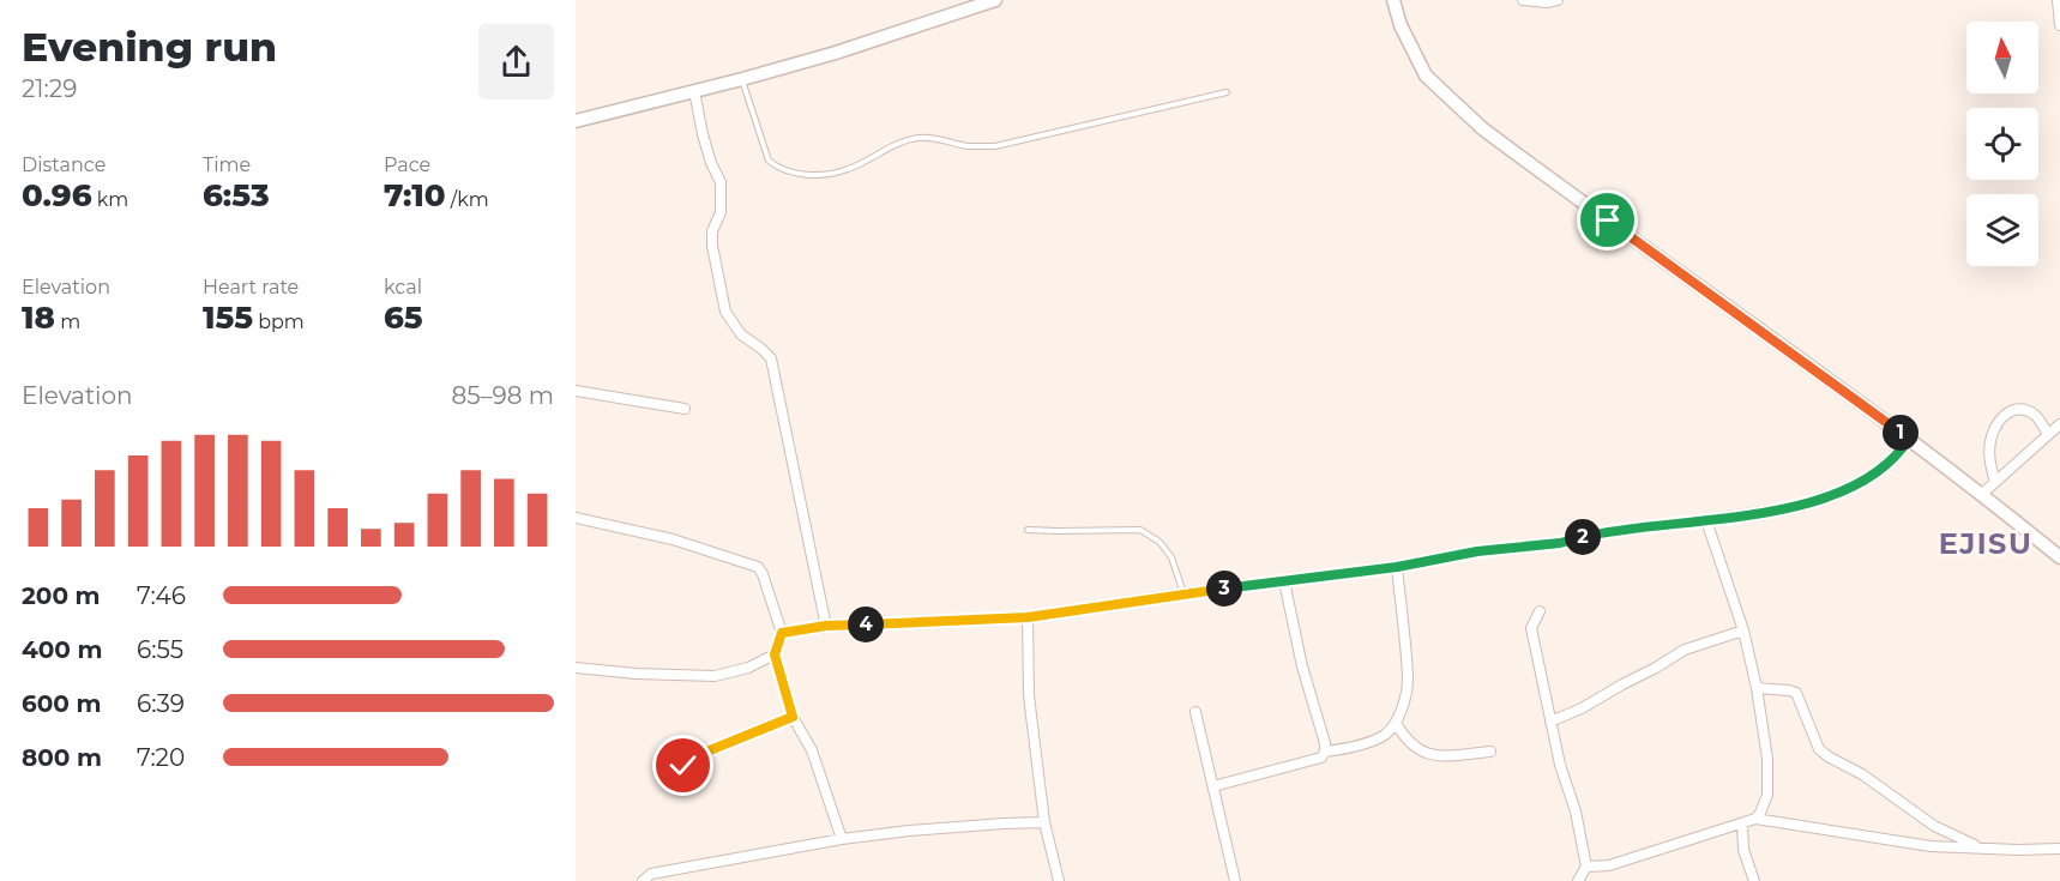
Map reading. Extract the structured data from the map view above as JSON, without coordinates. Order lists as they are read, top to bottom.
{
  "districts": ["EJISU"],
  "north": "top",
  "page": {
    "heading": ["Evening run", "21:29"],
    "stats": [
      ["Distance", "0.96 km"],
      ["Time", "6:53"],
      ["Pace", "7:10 /km"],
      ["Elevation", "18 m"],
      ["Heart rate", "155 bpm"],
      ["kcal", "65"]
    ],
    "chart": ["Elevation", "85–98 m"],
    "pins": [
      "1",
      "2",
      "3",
      "4"
    ],
    "list": [
      {
        "name": "200 m",
        "note": "7:46"
      },
      {
        "name": "400 m",
        "note": "6:55"
      },
      {
        "name": "600 m",
        "note": "6:39"
      },
      {
        "name": "800 m",
        "note": "7:20"
      }
    ]
  }
}
